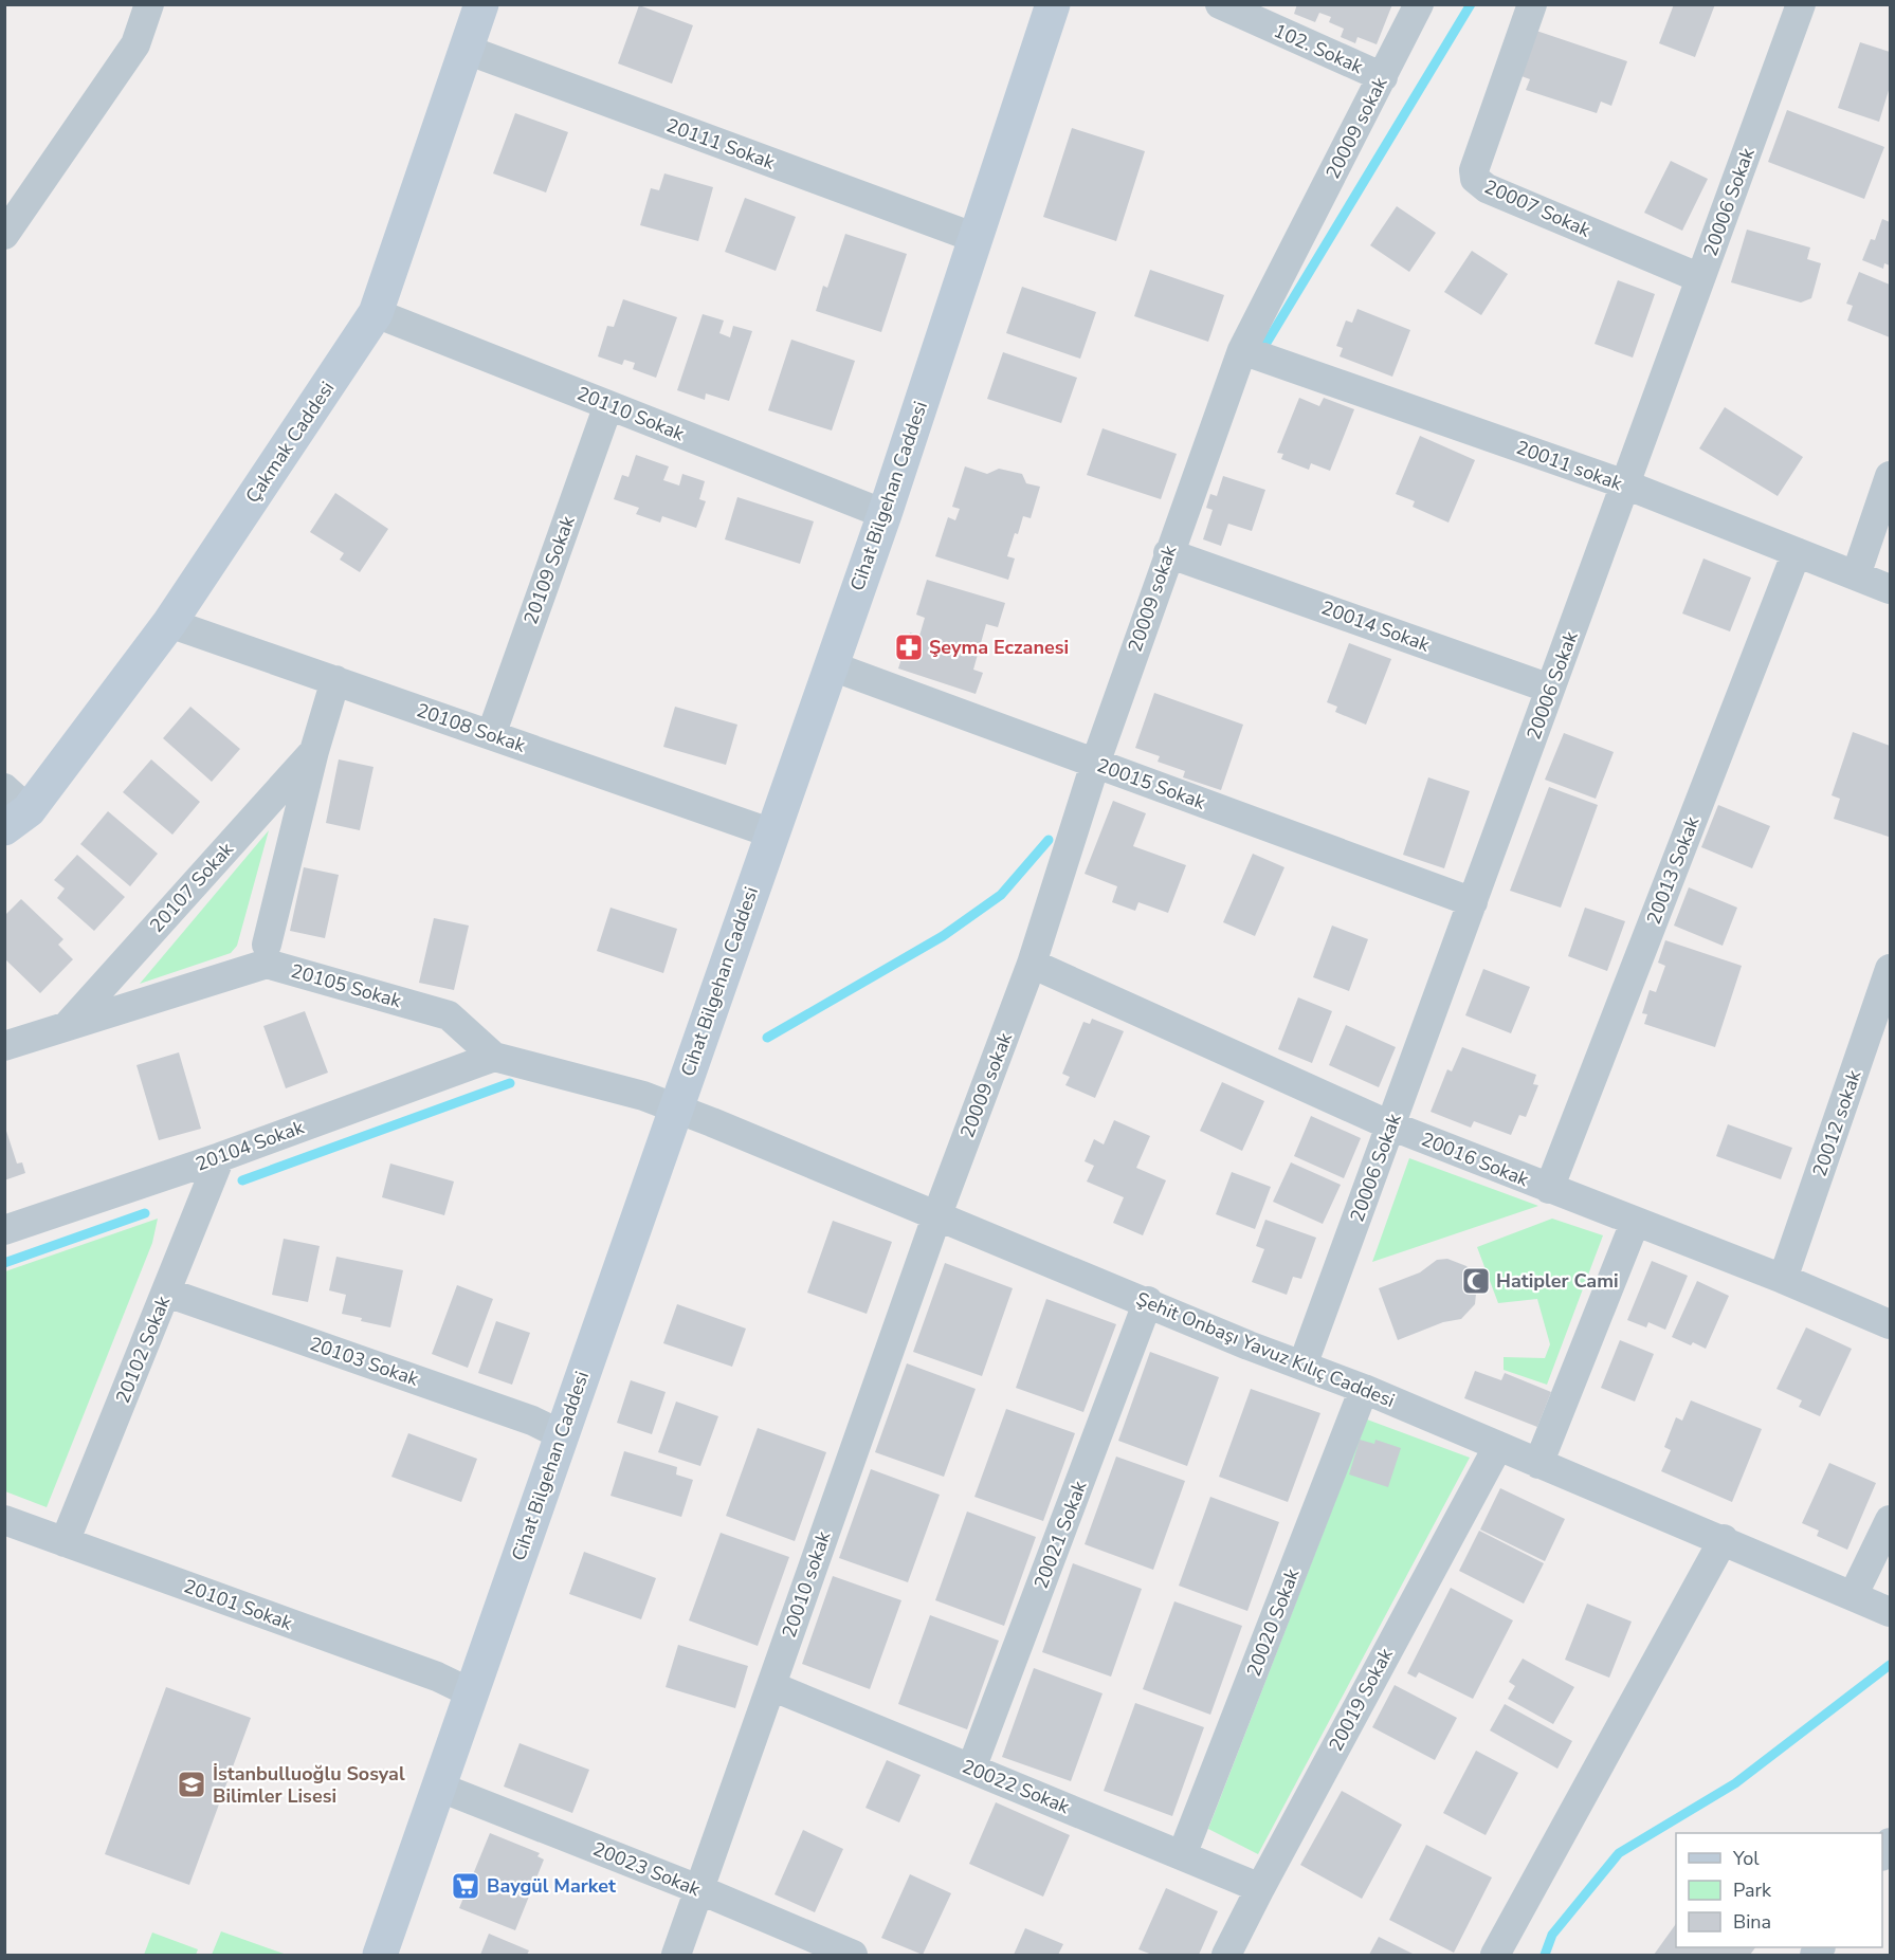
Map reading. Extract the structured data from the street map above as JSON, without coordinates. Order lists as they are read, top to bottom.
{
  "streets": {
    "main road": ["Çakmak Caddesi", "Cihat Bilgehan Caddesi"],
    "street": [
      "102. Sokak",
      "20009 sokak",
      "20111 Sokak",
      "20006 Sokak",
      "20007 Sokak",
      "20110 Sokak",
      "20011 sokak",
      "20109 Sokak",
      "20014 Sokak",
      "20108 Sokak",
      "20015 Sokak",
      "20013 Sokak",
      "20107 Sokak",
      "20105 Sokak",
      "20012 sokak",
      "20104 Sokak",
      "20016 Sokak",
      "20102 Sokak",
      "Şehit Onbaşı Yavuz Kılıç Caddesi",
      "20103 Sokak",
      "20021 Sokak",
      "20010 sokak",
      "20101 Sokak",
      "20020 Sokak",
      "20019 Sokak",
      "20022 Sokak",
      "20023 Sokak"
    ]
  },
  "crossings": [
    ["102. Sokak", "20009 sokak"],
    ["20009 sokak", "20011 sokak"],
    ["20009 sokak", "20014 Sokak"],
    ["20009 sokak", "20015 Sokak"],
    ["20009 sokak", "20016 Sokak"],
    ["20009 sokak", "Şehit Onbaşı Yavuz Kılıç Caddesi"],
    ["20009 sokak", "20010 sokak"],
    ["20111 Sokak", "Çakmak Caddesi"],
    ["20111 Sokak", "Cihat Bilgehan Caddesi"],
    ["20006 Sokak", "20007 Sokak"],
    ["20006 Sokak", "20011 sokak"],
    ["20006 Sokak", "20014 Sokak"],
    ["20006 Sokak", "20015 Sokak"],
    ["20006 Sokak", "20016 Sokak"],
    ["20006 Sokak", "Şehit Onbaşı Yavuz Kılıç Caddesi"],
    ["20110 Sokak", "Çakmak Caddesi"],
    ["20110 Sokak", "Cihat Bilgehan Caddesi"],
    ["20110 Sokak", "20109 Sokak"],
    ["Çakmak Caddesi", "20108 Sokak"],
    ["20011 sokak", "20013 Sokak"],
    ["Cihat Bilgehan Caddesi", "20108 Sokak"],
    ["Cihat Bilgehan Caddesi", "20015 Sokak"],
    ["Cihat Bilgehan Caddesi", "20105 Sokak"],
    ["Cihat Bilgehan Caddesi", "Şehit Onbaşı Yavuz Kılıç Caddesi"],
    ["Cihat Bilgehan Caddesi", "20103 Sokak"],
    ["Cihat Bilgehan Caddesi", "20101 Sokak"],
    ["Cihat Bilgehan Caddesi", "20023 Sokak"],
    ["20109 Sokak", "20108 Sokak"],
    ["20013 Sokak", "20016 Sokak"],
    ["20107 Sokak", "20105 Sokak"],
    ["20105 Sokak", "20104 Sokak"],
    ["20105 Sokak", "Şehit Onbaşı Yavuz Kılıç Caddesi"],
    ["20012 sokak", "20016 Sokak"],
    ["20104 Sokak", "20102 Sokak"],
    ["20102 Sokak", "20103 Sokak"],
    ["20102 Sokak", "20101 Sokak"],
    ["Şehit Onbaşı Yavuz Kılıç Caddesi", "20021 Sokak"],
    ["Şehit Onbaşı Yavuz Kılıç Caddesi", "20010 sokak"],
    ["Şehit Onbaşı Yavuz Kılıç Caddesi", "20020 Sokak"],
    ["Şehit Onbaşı Yavuz Kılıç Caddesi", "20019 Sokak"],
    ["20021 Sokak", "20022 Sokak"],
    ["20010 sokak", "20022 Sokak"],
    ["20010 sokak", "20023 Sokak"],
    ["20020 Sokak", "20022 Sokak"],
    ["20019 Sokak", "20022 Sokak"]
  ],
  "places": {
    "pharmacy": ["Şeyma Eczanesi"],
    "mosque": ["Hatipler Cami"],
    "school or university": ["İstanbulluoğlu Sosyal Bilimler Lisesi"],
    "supermarket": ["Baygül Market"]
  },
  "legend": ["Yol", "Park", "Bina"]
}
